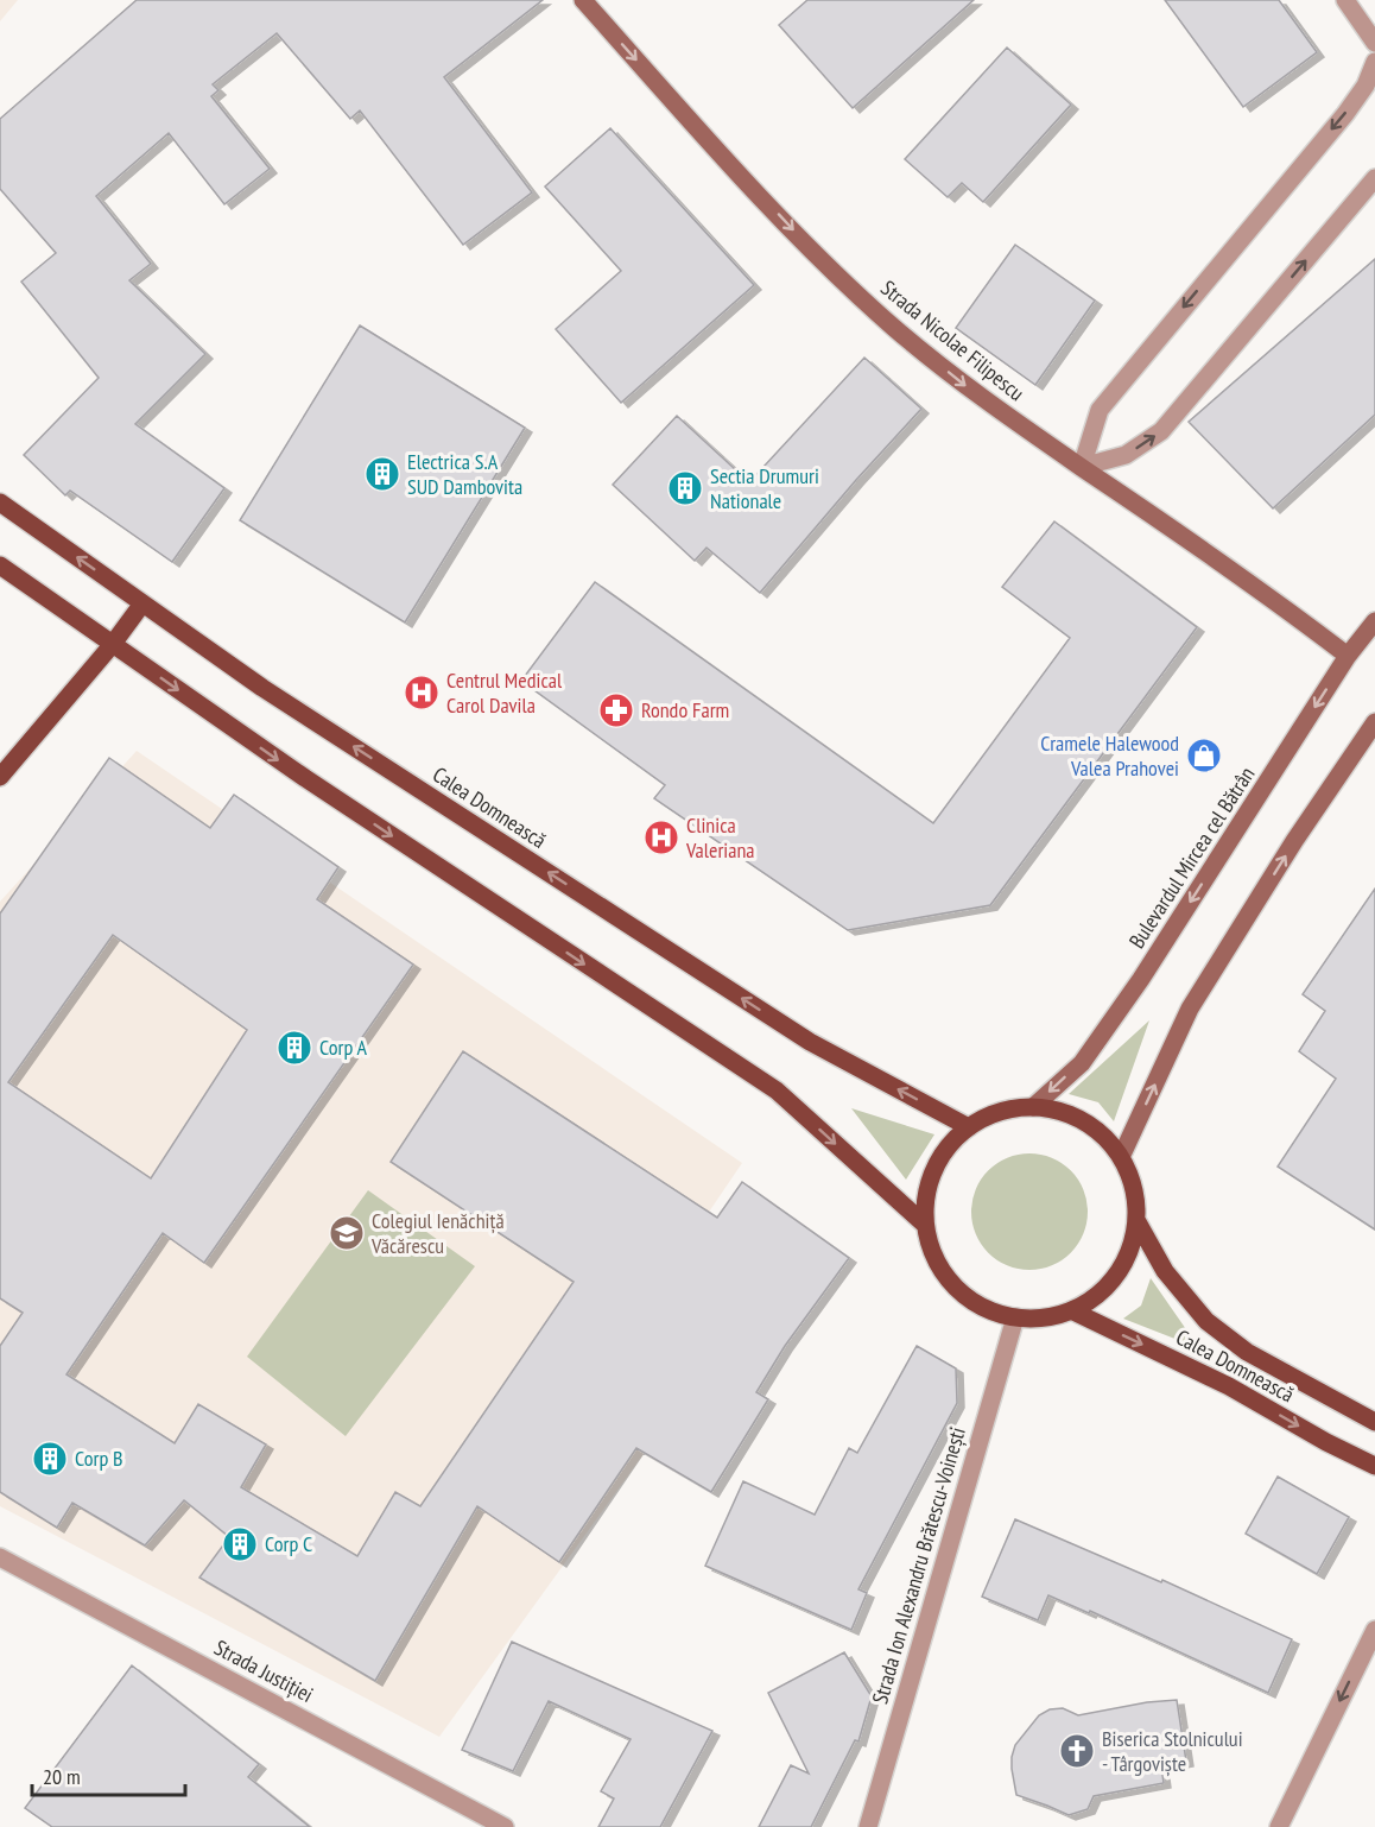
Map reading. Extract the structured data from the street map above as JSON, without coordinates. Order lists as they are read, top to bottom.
{
  "streets": {
    "main road": ["Strada Nicolae Filipescu", "Calea Domnească", "Bulevardul Mircea cel Bătrân"],
    "street": ["Strada Ion Alexandru Brătescu-Voinești", "Strada Justiției"]
  },
  "crossings": [
    ["Strada Nicolae Filipescu", "Bulevardul Mircea cel Bătrân"],
    ["Calea Domnească", "Bulevardul Mircea cel Bătrân"],
    ["Calea Domnească", "Strada Ion Alexandru Brătescu-Voinești"],
    ["Bulevardul Mircea cel Bătrân", "Strada Ion Alexandru Brătescu-Voinești"]
  ],
  "one_way": ["Strada Nicolae Filipescu"],
  "places": {
    "building": [
      "Electrica S.A SUD Dambovita",
      "Sectia Drumuri Nationale",
      "Corp A",
      "Corp B",
      "Corp C"
    ],
    "hospital": ["Centrul Medical Carol Davila", "Clinica Valeriana"],
    "pharmacy": ["Rondo Farm"],
    "shop": ["Cramele Halewood Valea Prahovei"],
    "school or university": ["Colegiul Ienăchiță Văcărescu"],
    "church": ["Biserica Stolnicului - Târgoviște"]
  },
  "scale_bar": "20 m"
}
